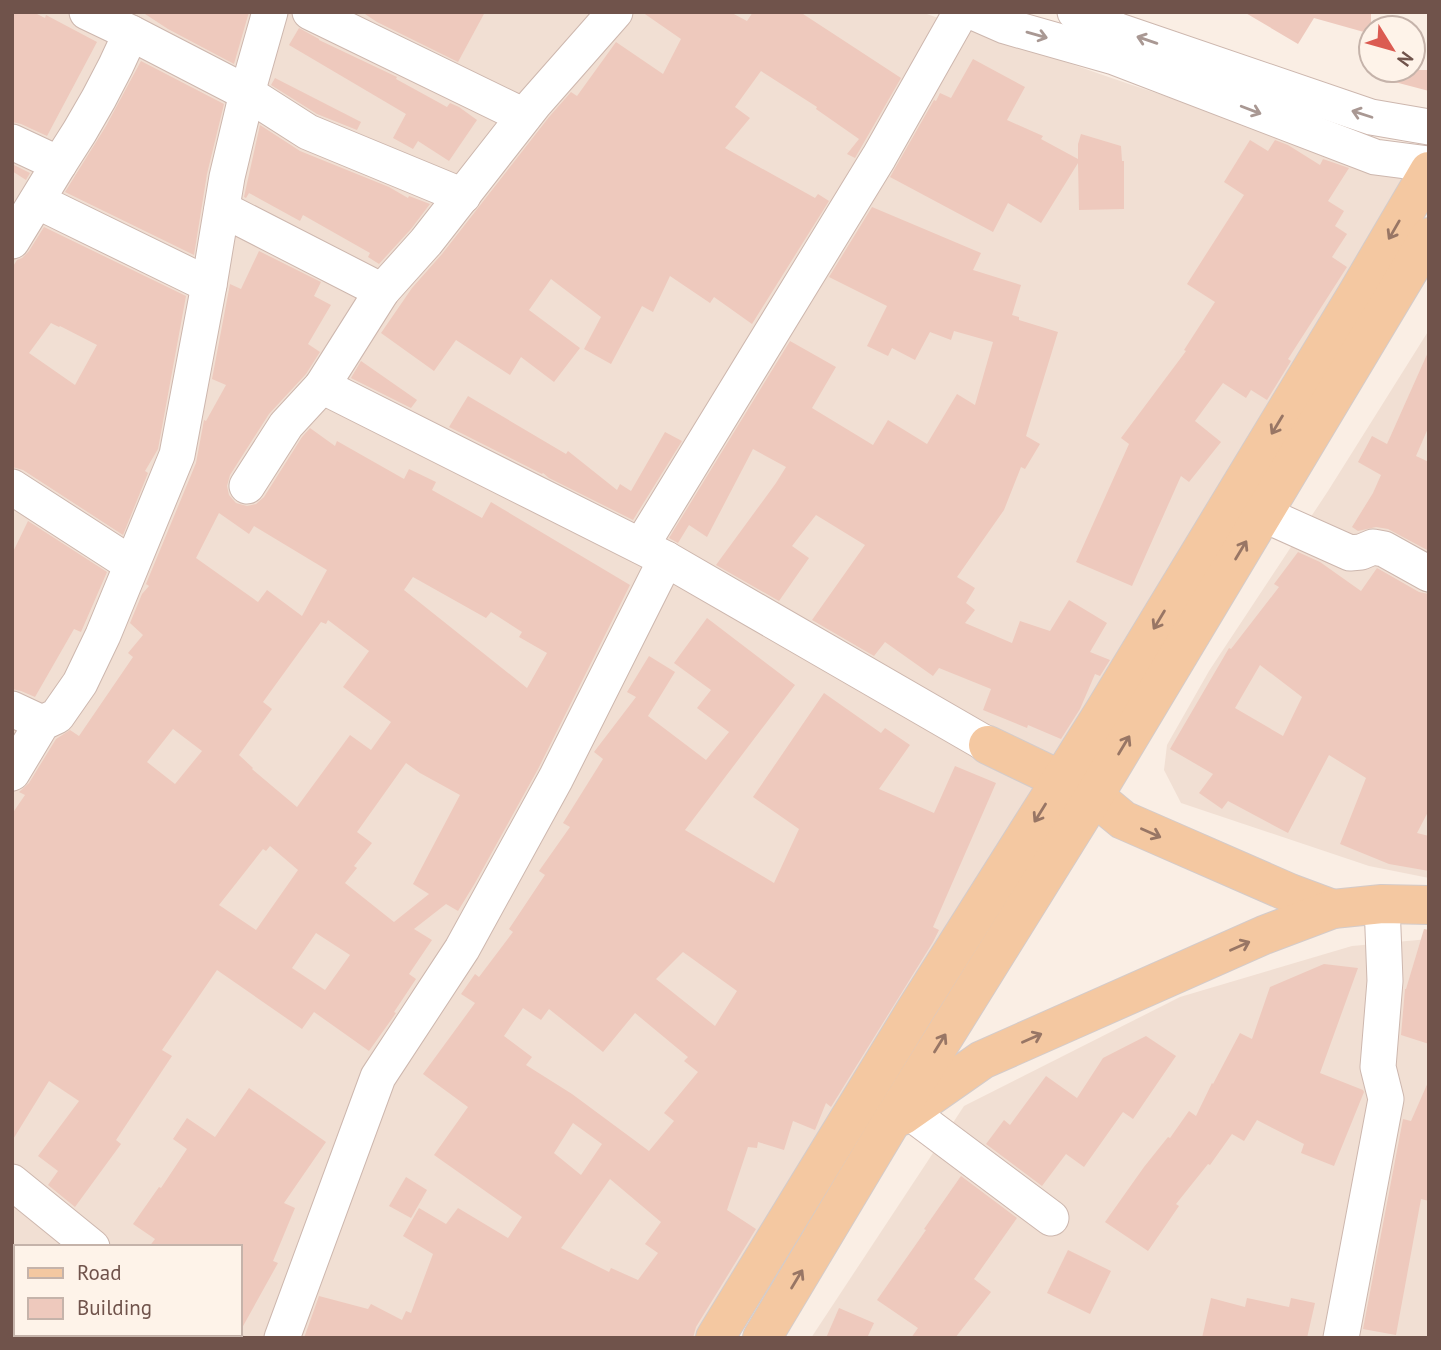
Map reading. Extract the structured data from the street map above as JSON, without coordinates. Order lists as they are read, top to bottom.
{
  "legend": ["Road", "Building"],
  "north": "bottom right"
}
